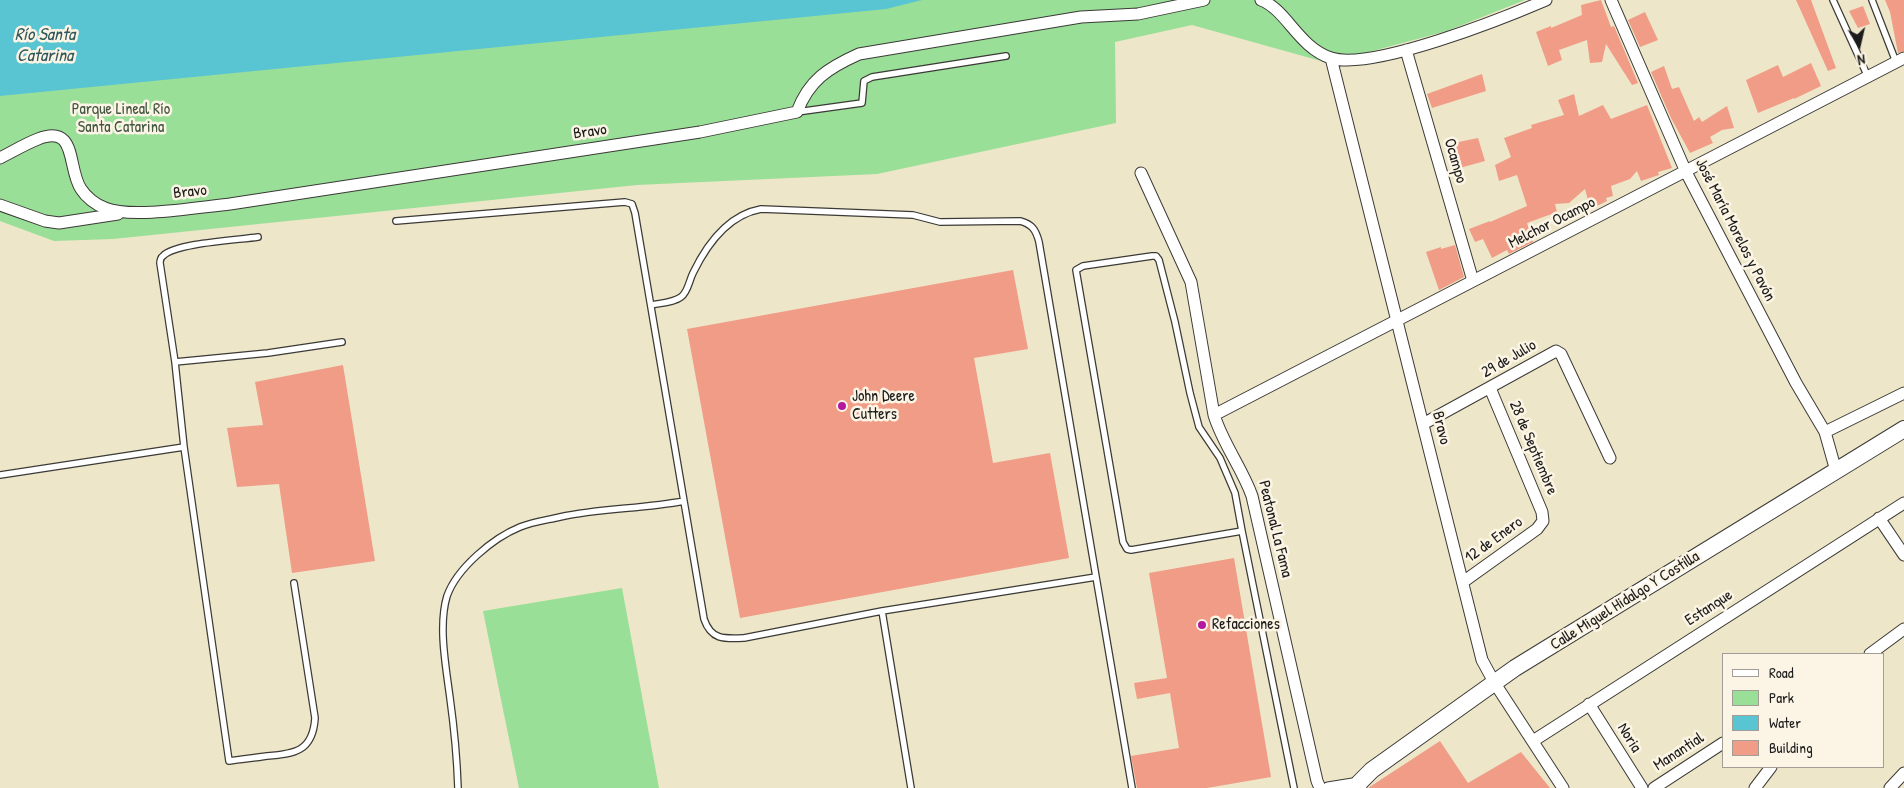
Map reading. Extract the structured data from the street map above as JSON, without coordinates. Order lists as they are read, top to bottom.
{
  "streets": {
    "street": [
      "Bravo",
      "Ocampo",
      "Melchor Ocampo",
      "José María Morelos y Pavón",
      "29 de Julio",
      "28 de Septiembre",
      "Peatonal La Fama",
      "12 de Enero",
      "Calle Miguel Hidalgo Y Costilla",
      "Estanque",
      "Noria",
      "Manantial"
    ]
  },
  "crossings": [
    ["Bravo", "Melchor Ocampo"],
    ["Bravo", "29 de Julio"],
    ["Bravo", "12 de Enero"],
    ["Bravo", "Calle Miguel Hidalgo Y Costilla"],
    ["Bravo", "Estanque"],
    ["Ocampo", "Melchor Ocampo"],
    ["Melchor Ocampo", "José María Morelos y Pavón"],
    ["Melchor Ocampo", "Peatonal La Fama"],
    ["José María Morelos y Pavón", "Calle Miguel Hidalgo Y Costilla"],
    ["29 de Julio", "28 de Septiembre"],
    ["28 de Septiembre", "12 de Enero"],
    ["Estanque", "Noria"]
  ],
  "water": ["Río Santa Catarina"],
  "parks": ["Parque Lineal Río Santa Catarina"],
  "places": ["John Deere Cutters", "Refacciones"],
  "legend": [
    "Road",
    "Park",
    "Water",
    "Building"
  ],
  "north": "bottom"
}
